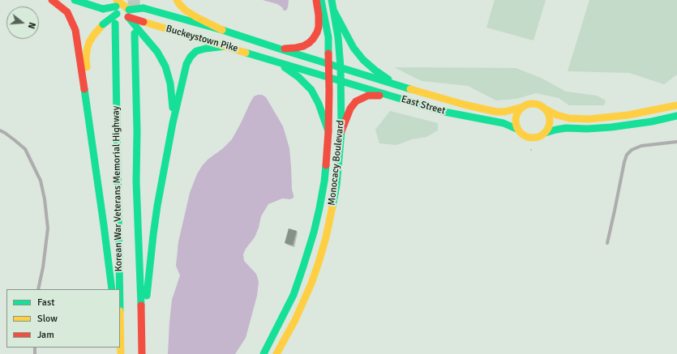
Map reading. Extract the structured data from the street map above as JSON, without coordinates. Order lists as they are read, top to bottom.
{
  "streets": {
    "main road": [
      "Buckeystown Pike",
      "East Street",
      "Monocacy Boulevard",
      "Korean War Veterans Memorial Highway"
    ]
  },
  "crossings": [
    ["Buckeystown Pike", "East Street"],
    ["Buckeystown Pike", "Monocacy Boulevard"],
    ["East Street", "Monocacy Boulevard"]
  ],
  "legend": ["Fast", "Slow", "Jam"],
  "north": "right"
}
